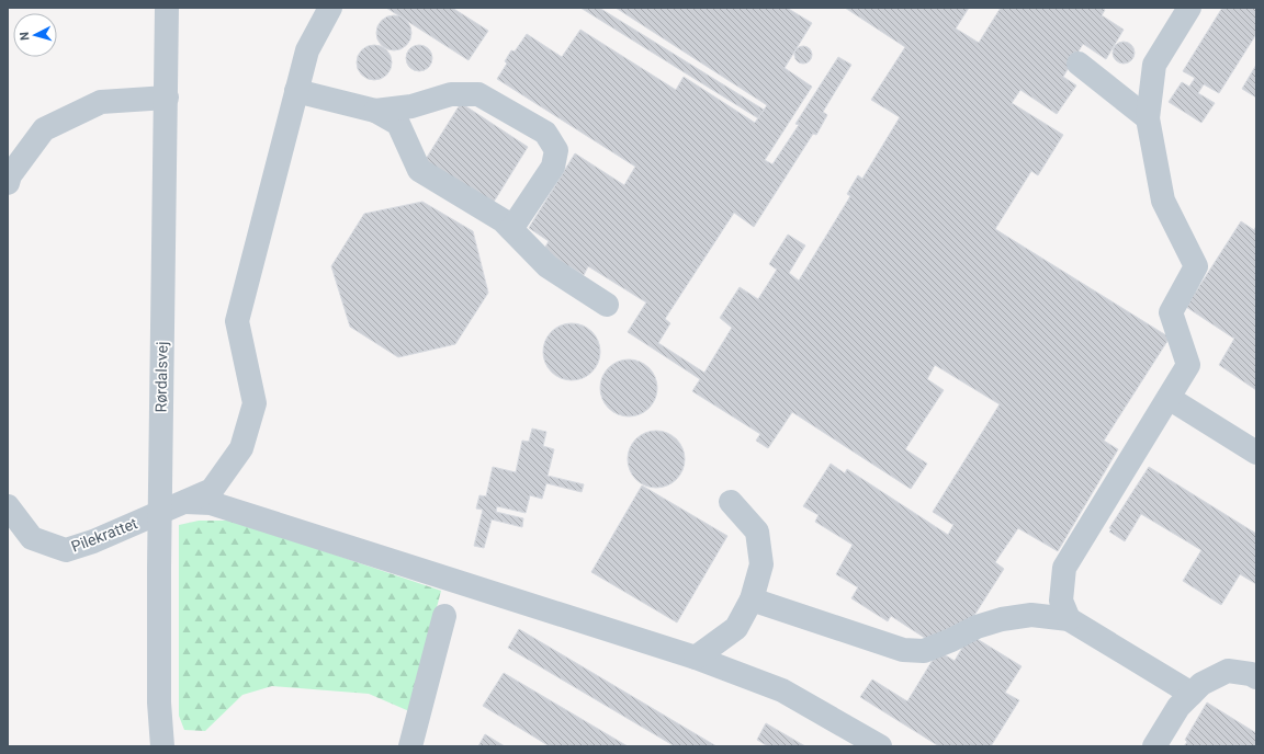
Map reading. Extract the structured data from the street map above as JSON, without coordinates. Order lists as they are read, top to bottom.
{
  "streets": {
    "street": ["Rørdalsvej", "Pilekrattet"]
  },
  "north": "left"
}
